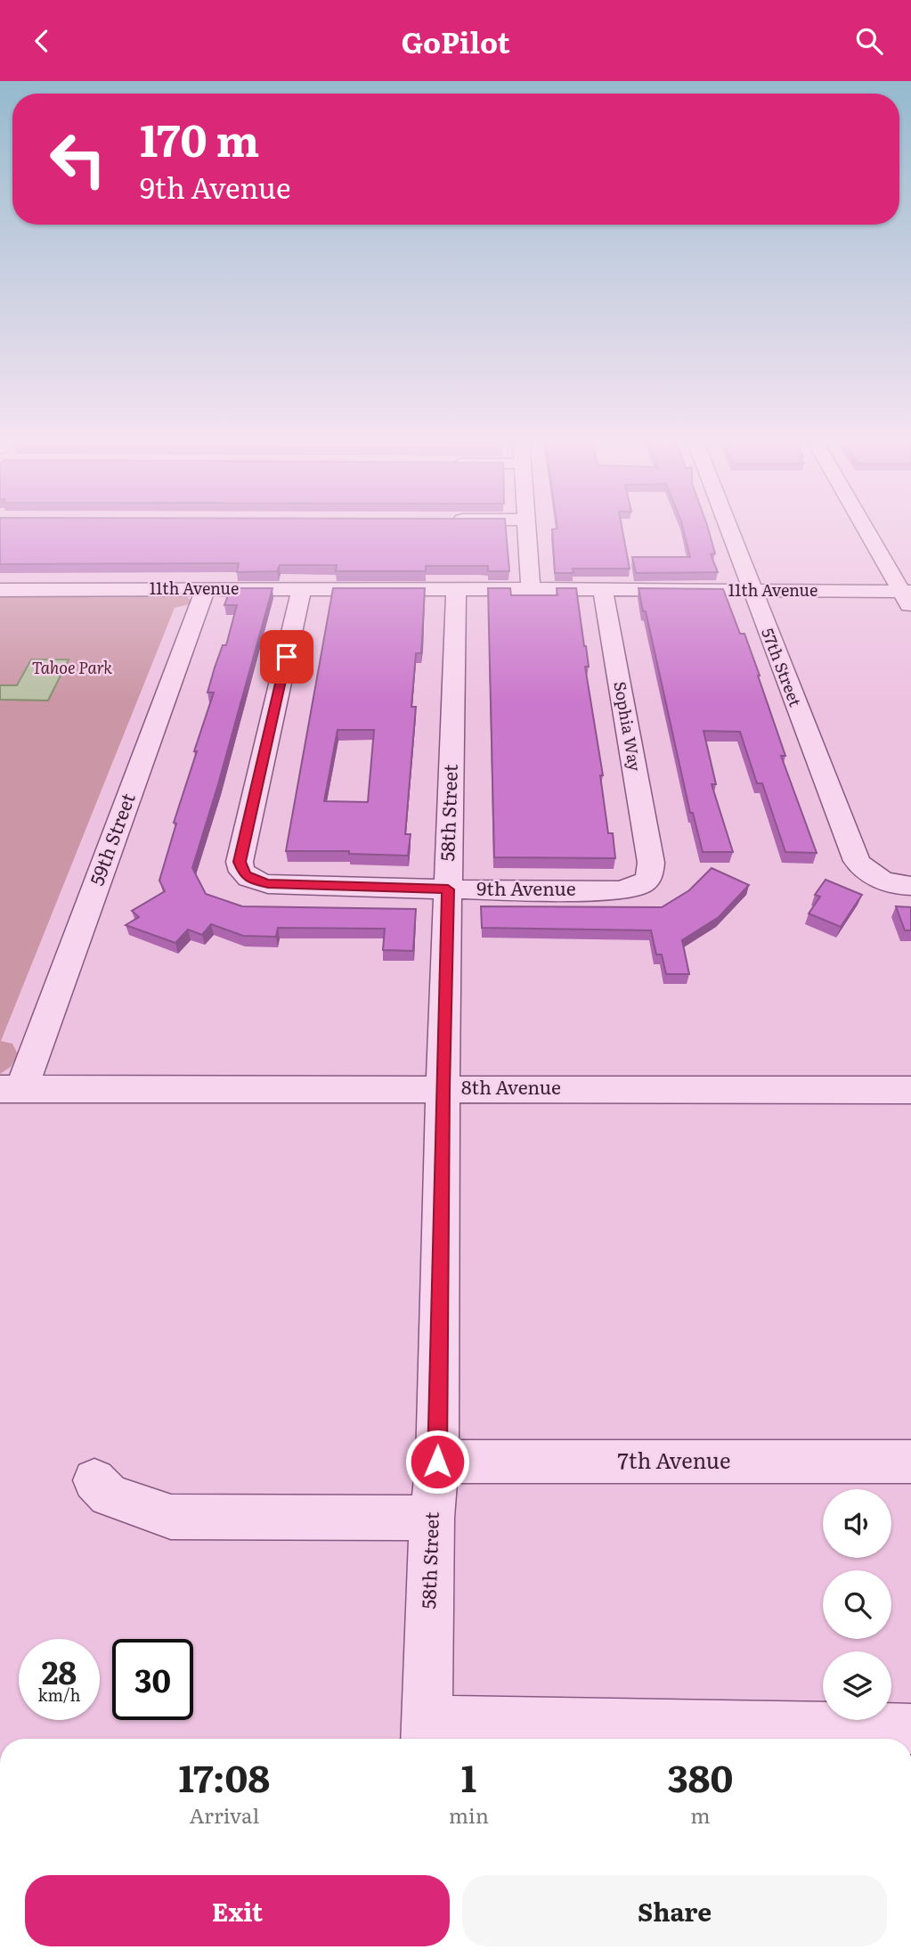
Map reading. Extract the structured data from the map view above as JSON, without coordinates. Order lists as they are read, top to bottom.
{
  "streets": {
    "street": [
      "11th Avenue",
      "57th Street",
      "Sophia Way",
      "58th Street",
      "59th Street",
      "9th Avenue",
      "8th Avenue",
      "7th Avenue"
    ]
  },
  "crossings": [
    ["11th Avenue", "57th Street"],
    ["11th Avenue", "Sophia Way"],
    ["11th Avenue", "58th Street"],
    ["11th Avenue", "59th Street"],
    ["11th Avenue", "9th Avenue"],
    ["Sophia Way", "9th Avenue"],
    ["58th Street", "9th Avenue"],
    ["58th Street", "8th Avenue"],
    ["58th Street", "7th Avenue"],
    ["59th Street", "8th Avenue"]
  ],
  "parks": ["Tahoe Park"],
  "page": {
    "header": "GoPilot",
    "turn": ["170 m", "9th Avenue"],
    "speed": "28 km/h",
    "limit": "30",
    "eta": [
      "17:08",
      "Arrival",
      "1",
      "min",
      "380",
      "m"
    ],
    "buttons": ["Exit", "Share"]
  }
}
